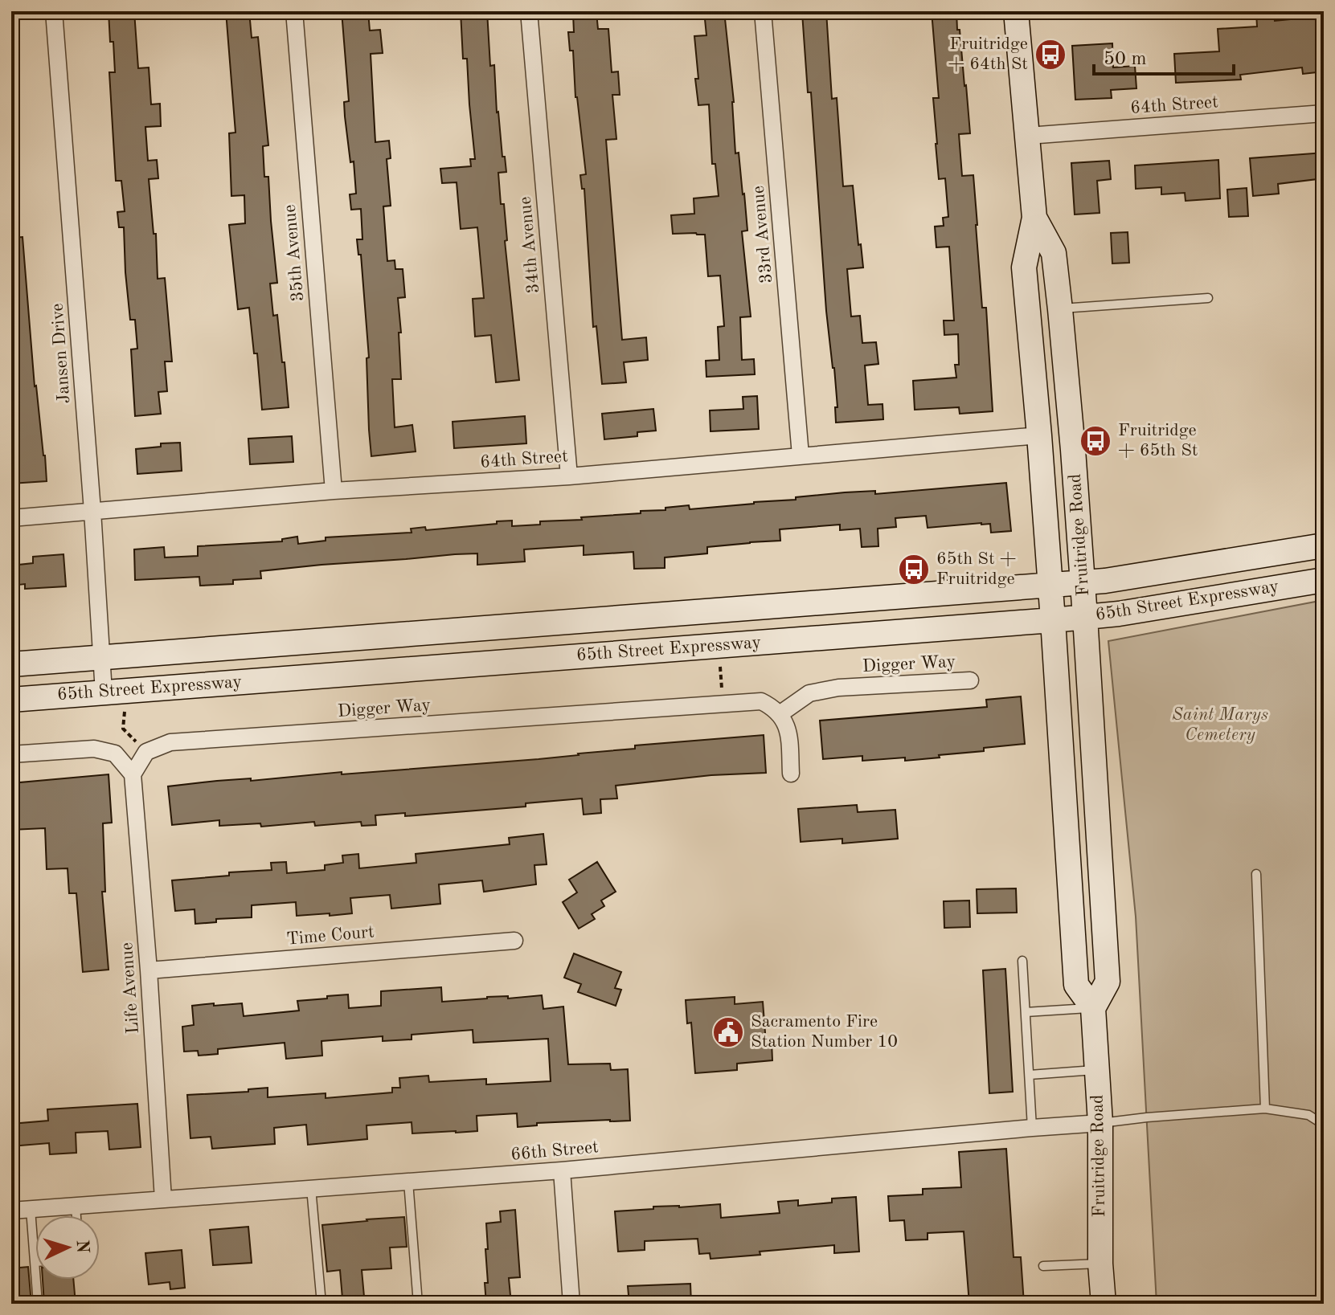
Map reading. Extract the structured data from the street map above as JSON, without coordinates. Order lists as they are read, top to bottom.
{
  "streets": {
    "main road": ["Fruitridge Road", "65th Street Expressway"],
    "street": [
      "64th Street",
      "33rd Avenue",
      "34th Avenue",
      "35th Avenue",
      "Jansen Drive",
      "Digger Way",
      "Time Court",
      "Life Avenue",
      "66th Street"
    ]
  },
  "crossings": [
    ["64th Street", "33rd Avenue"],
    ["64th Street", "34th Avenue"],
    ["64th Street", "35th Avenue"],
    ["64th Street", "Jansen Drive"],
    ["64th Street", "Fruitridge Road"],
    ["Jansen Drive", "65th Street Expressway"],
    ["Fruitridge Road", "65th Street Expressway"],
    ["Fruitridge Road", "66th Street"],
    ["Time Court", "Life Avenue"],
    ["Life Avenue", "66th Street"]
  ],
  "parks": ["Saint Marys Cemetery"],
  "places": {
    "bus stop": ["Fruitridge + 64th St", "Fruitridge + 65th St", "65th St + Fruitridge"],
    "public building": ["Sacramento Fire Station Number 10"]
  },
  "scale_bar": "50 m",
  "north": "right"
}
